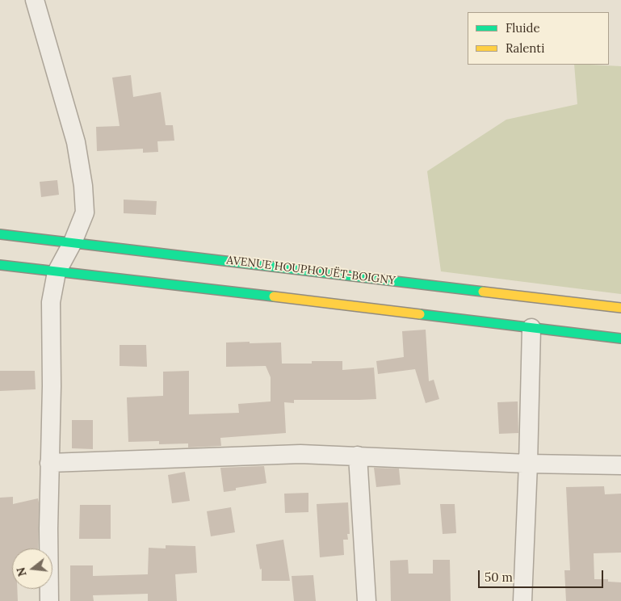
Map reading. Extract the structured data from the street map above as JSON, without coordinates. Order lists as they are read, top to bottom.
{
  "streets": {
    "highway": ["AVENUE HOUPHOUËT-BOIGNY"]
  },
  "legend": ["Fluide", "Ralenti"],
  "scale_bar": "50 m",
  "north": "left"
}
